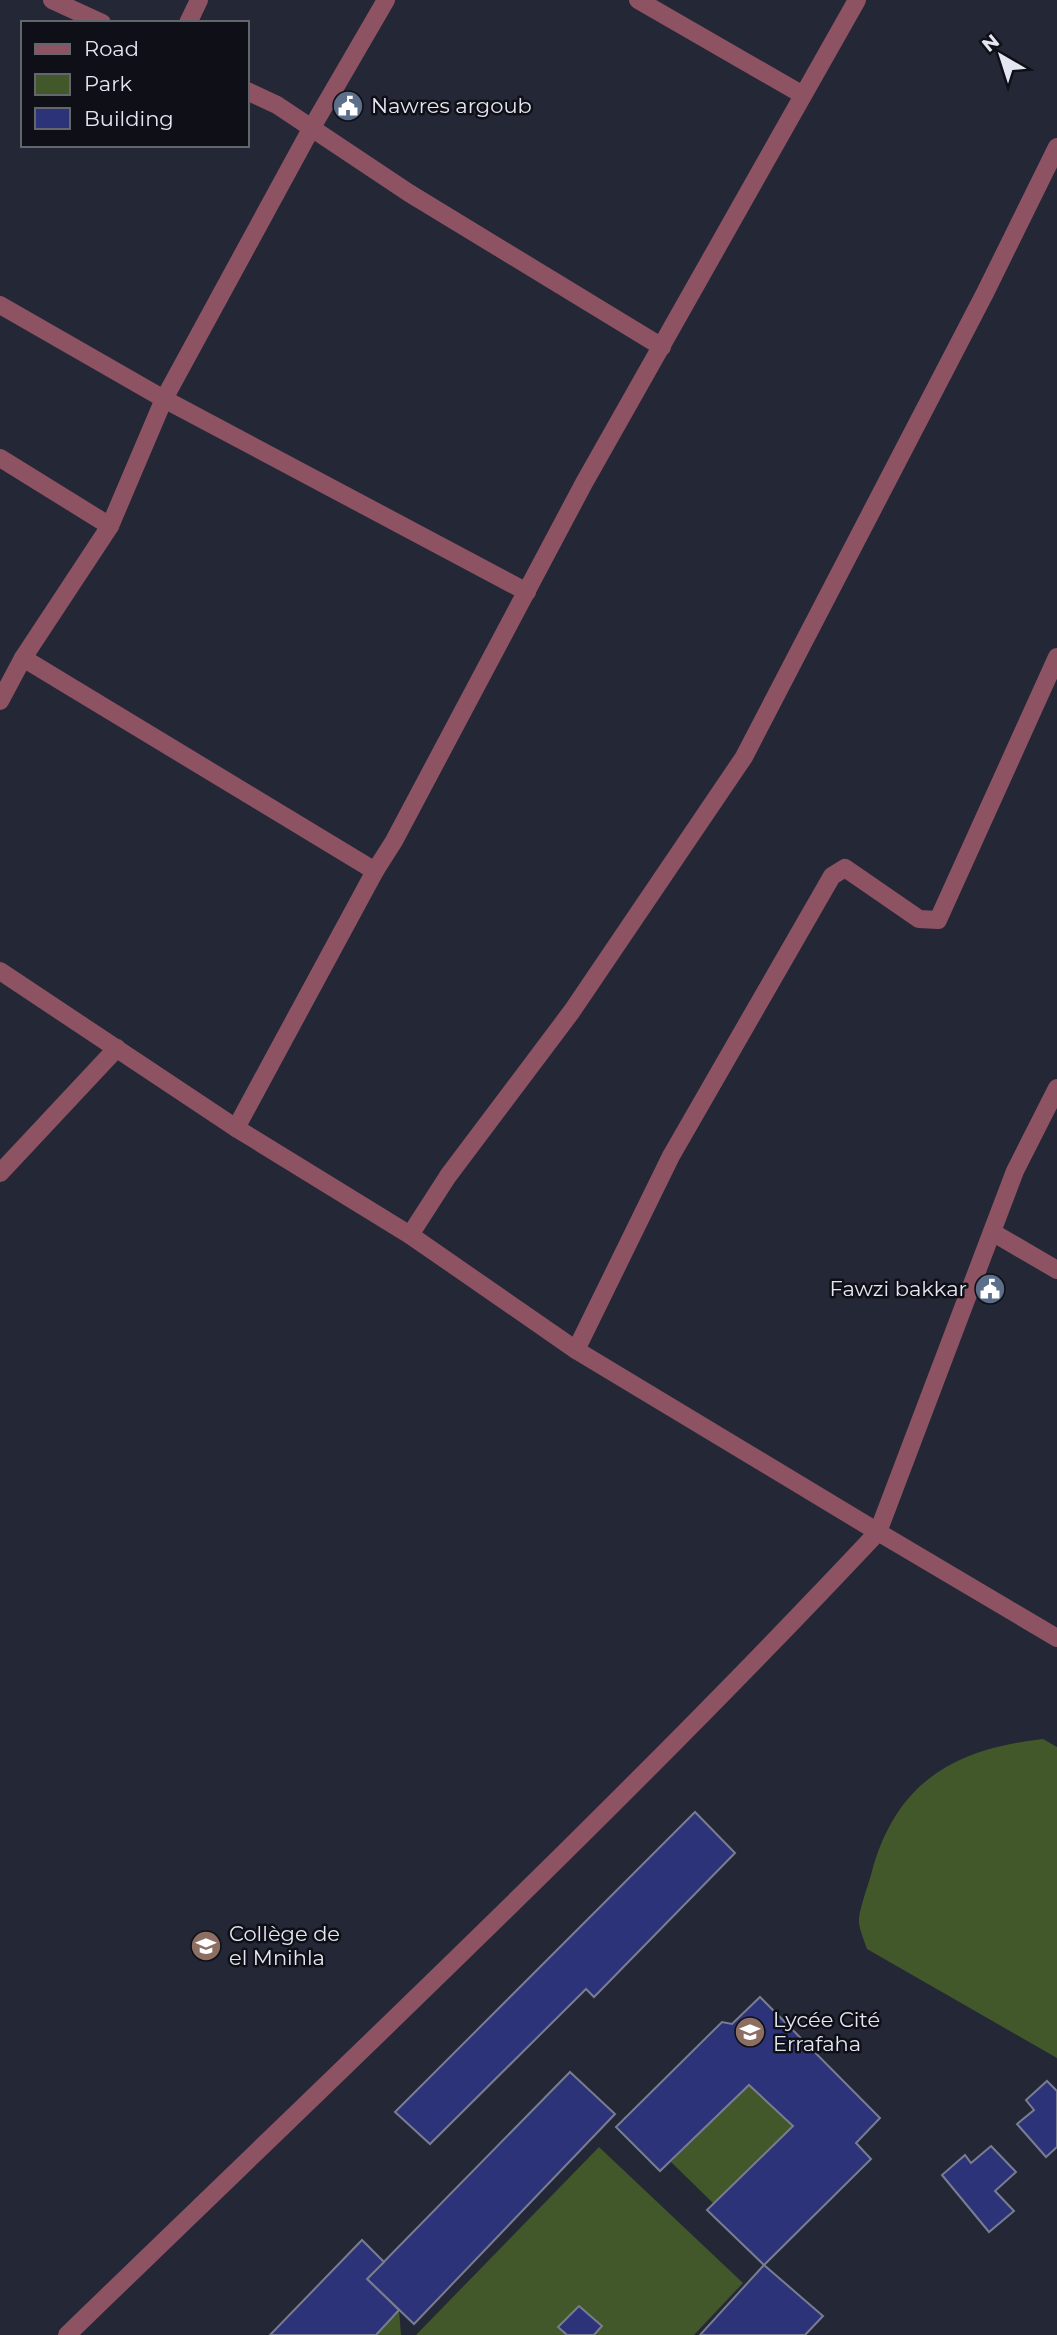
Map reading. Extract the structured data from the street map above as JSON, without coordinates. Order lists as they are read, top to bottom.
{
  "places": {
    "public building": ["Nawres argoub", "Fawzi bakkar"],
    "school or university": ["Collège de el Mnihla", "Lycée Cité Errafaha"]
  },
  "legend": ["Road", "Park", "Building"],
  "north": "top left"
}
